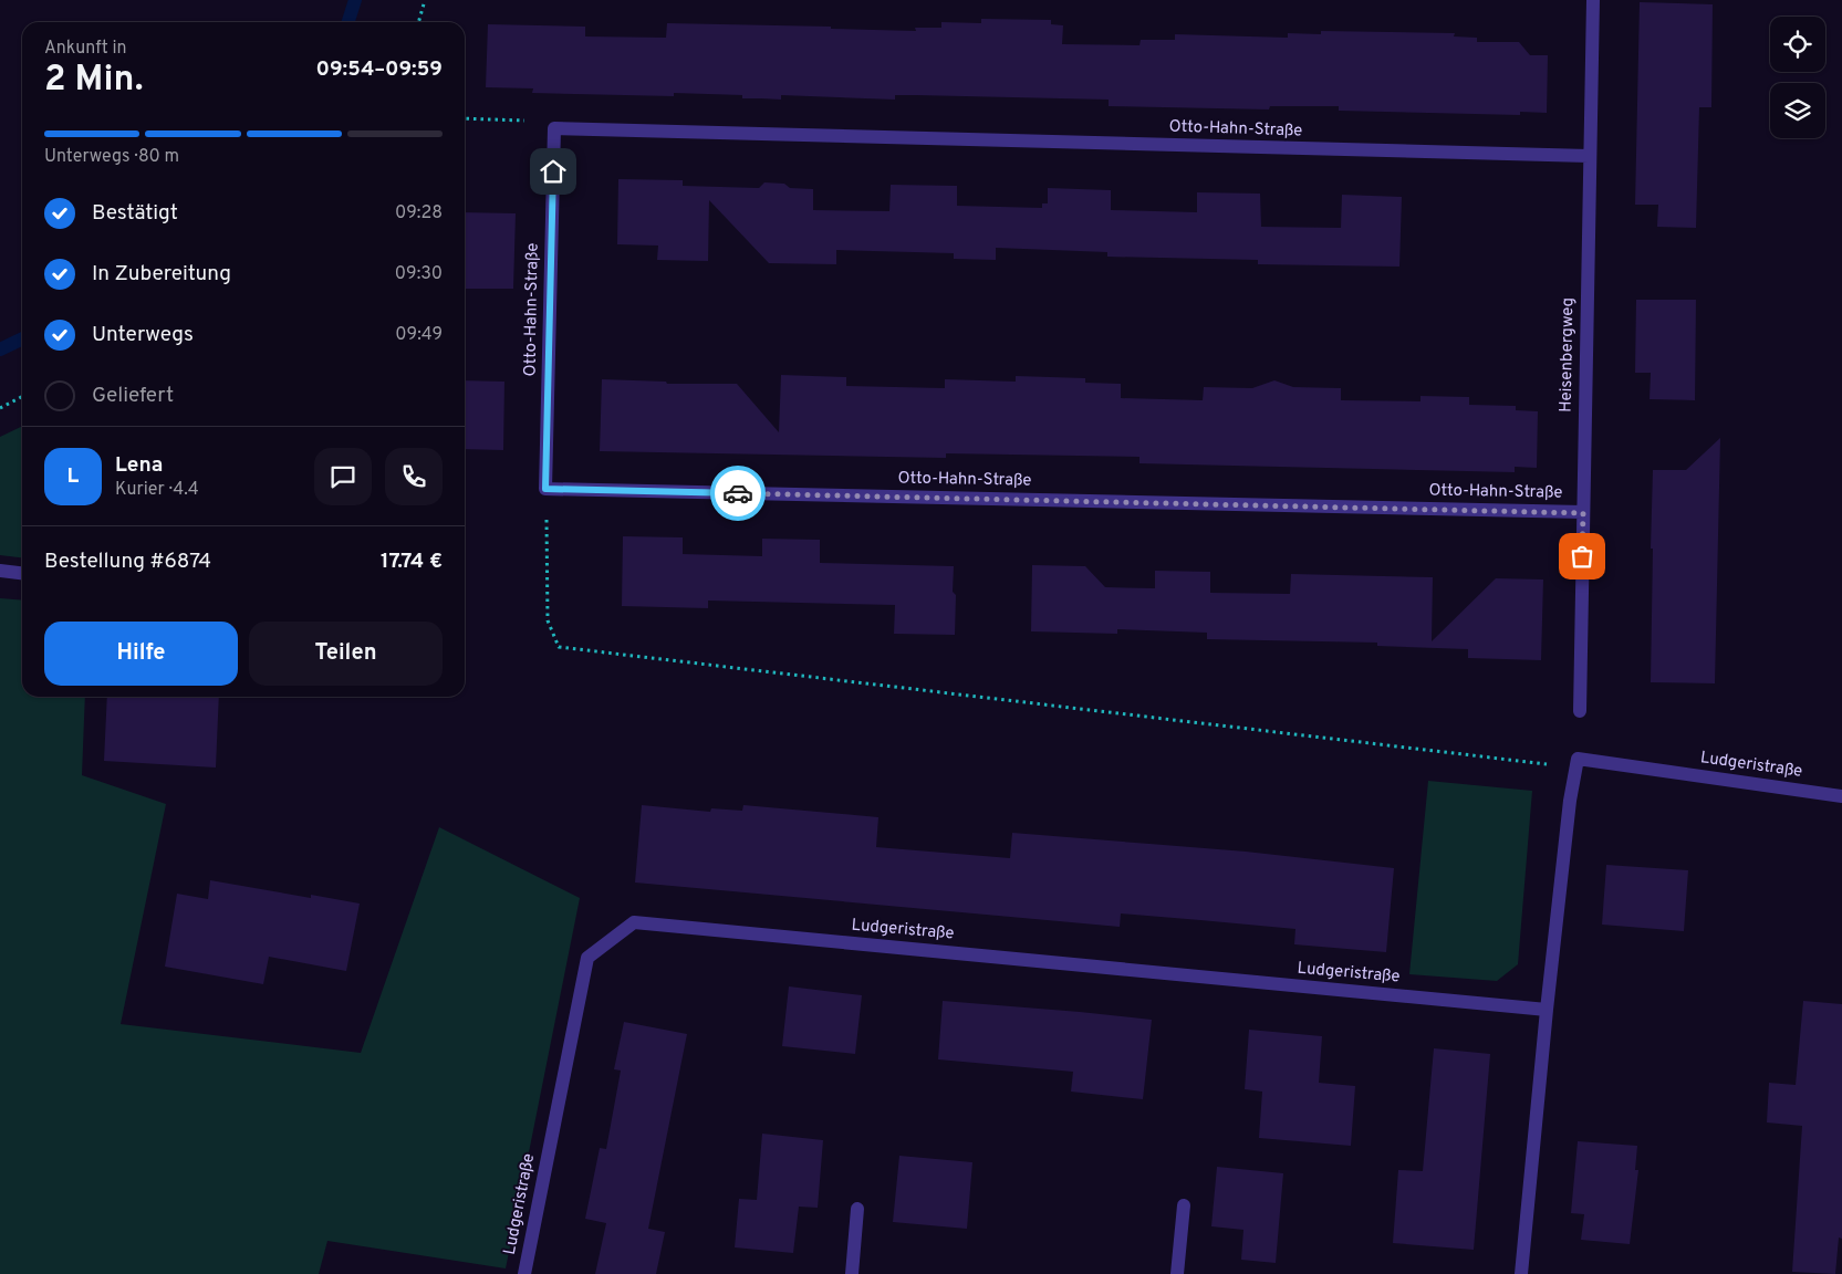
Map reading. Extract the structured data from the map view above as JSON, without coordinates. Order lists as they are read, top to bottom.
{
  "streets": {
    "street": ["Otto-Hahn-Straße", "Heisenbergweg", "Ludgeristraße"]
  },
  "crossings": [
    ["Otto-Hahn-Straße", "Heisenbergweg"]
  ],
  "page": {
    "heading": ["2 Min.", "Ankunft in", "09:54–09:59"],
    "panel": [
      "Lena",
      "Kurier · 4.4",
      "Bestellung #6874",
      "17.74 €"
    ],
    "bar": "Unterwegs · 80 m",
    "list": [
      ["Bestätigt", "09:28"],
      ["In Zubereitung", "09:30"],
      ["Unterwegs", "09:49"],
      "Geliefert"
    ],
    "round": "L",
    "buttons": ["Hilfe", "Teilen"]
  }
}
